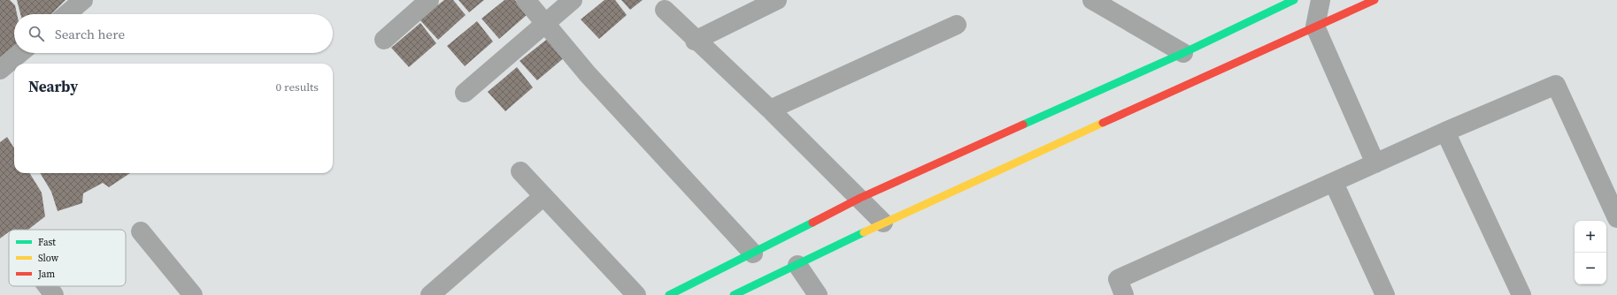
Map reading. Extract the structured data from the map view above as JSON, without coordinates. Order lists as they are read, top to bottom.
{
  "legend": ["Fast", "Slow", "Jam"],
  "page": {
    "search": "Search here",
    "heading": ["Nearby", "0 results"],
    "map_buttons": ["+", "−"]
  }
}
